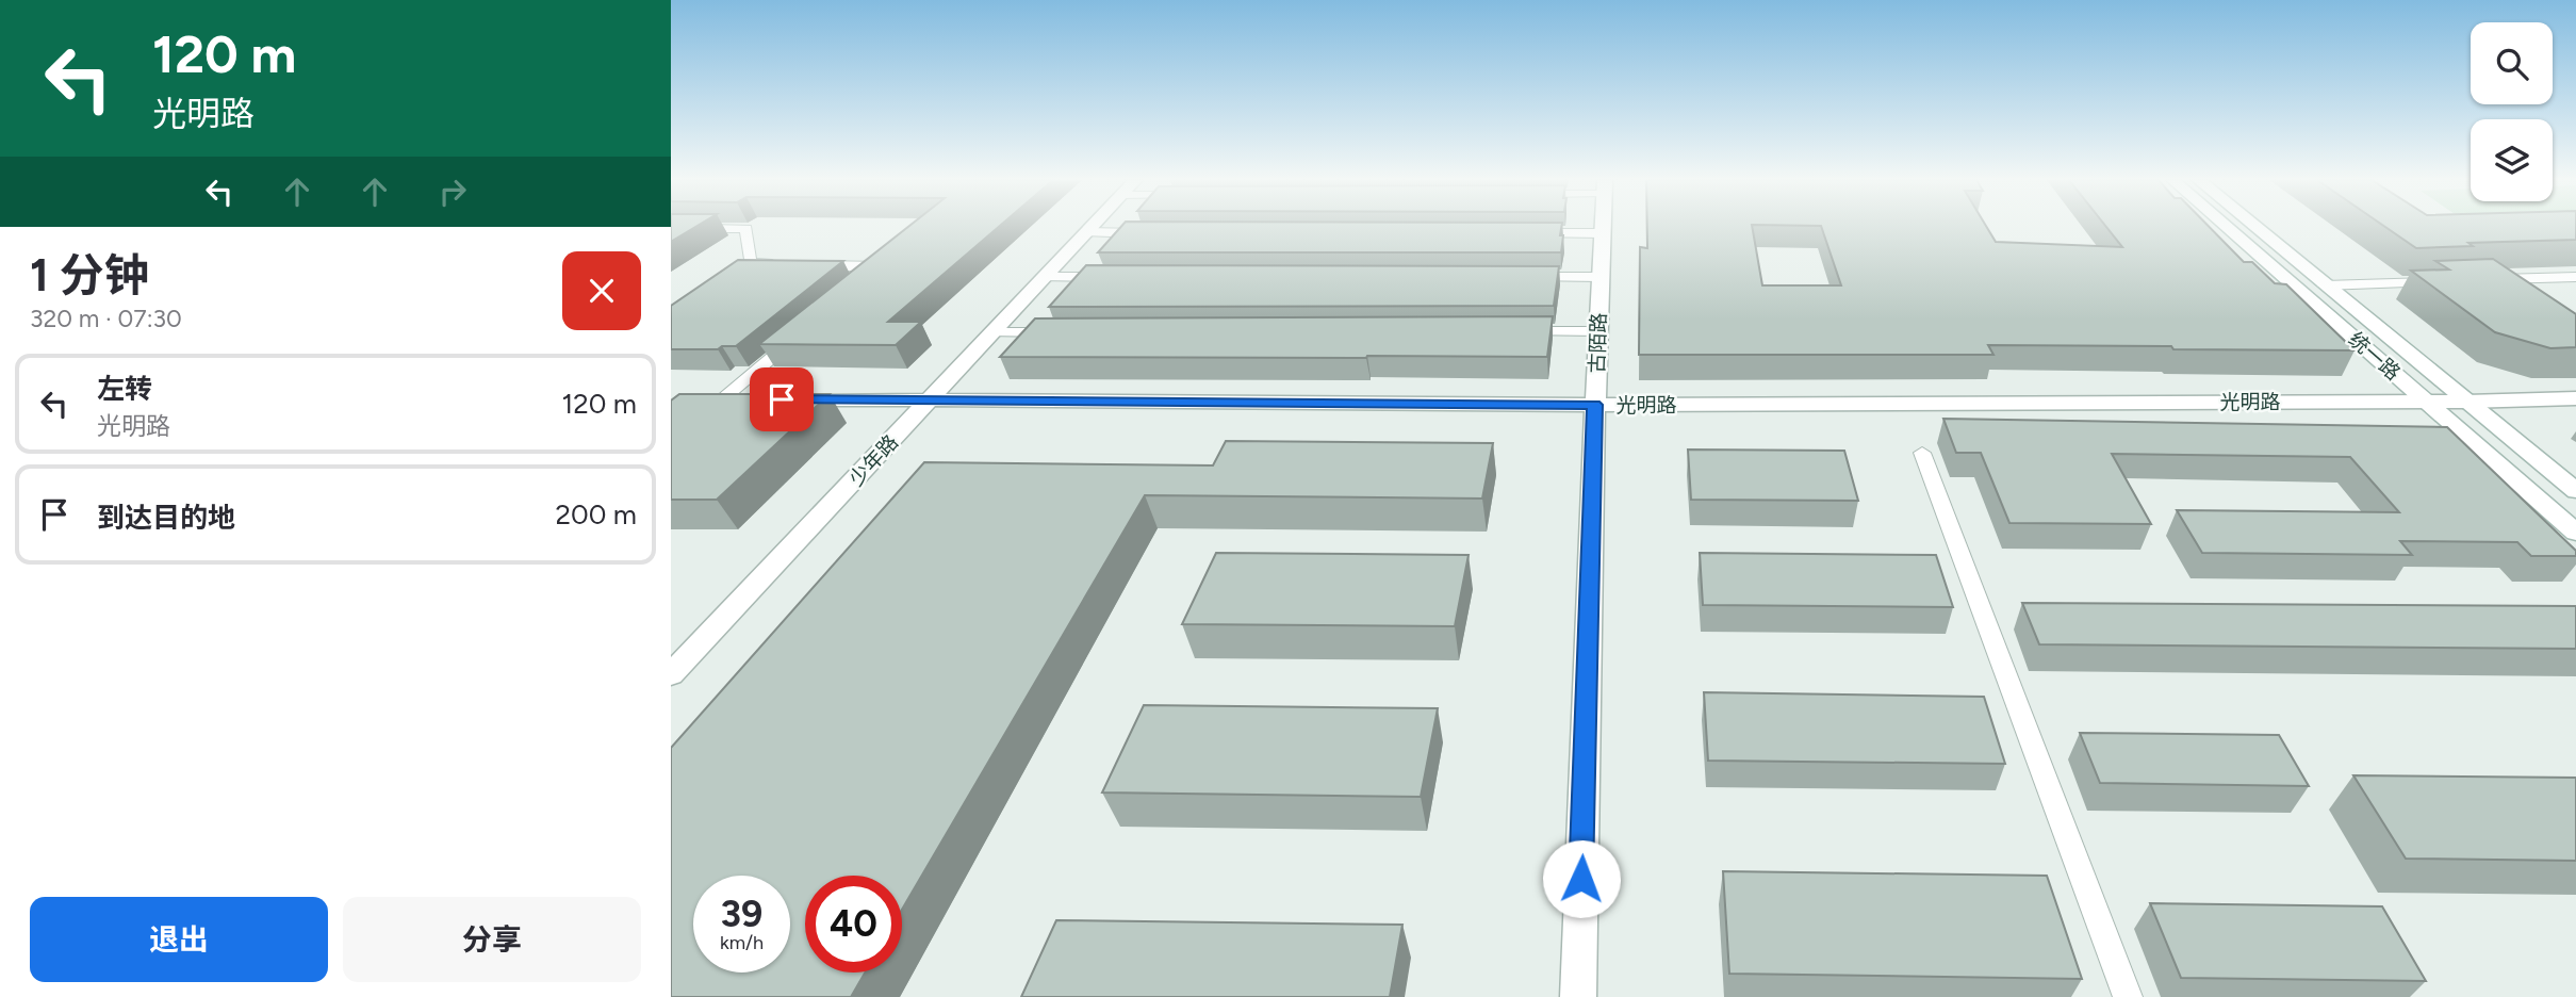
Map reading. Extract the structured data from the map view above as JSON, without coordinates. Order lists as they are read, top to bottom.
{
  "streets": {
    "street": [
      "古陌路",
      "统一路",
      "光明路",
      "少年路"
    ]
  },
  "crossings": [
    ["古陌路", "光明路"],
    ["统一路", "光明路"],
    ["光明路", "少年路"]
  ],
  "page": {
    "turn": ["120 m", "光明路"],
    "heading": ["1 分钟", "320 m · 07:30"],
    "list": [
      {
        "name": "左转",
        "note": "光明路",
        "value": "120 m"
      },
      {
        "name": "到达目的地",
        "value": "200 m"
      }
    ],
    "speed": "39 km/h",
    "limit": "40",
    "buttons": ["退出", "分享"]
  }
}
